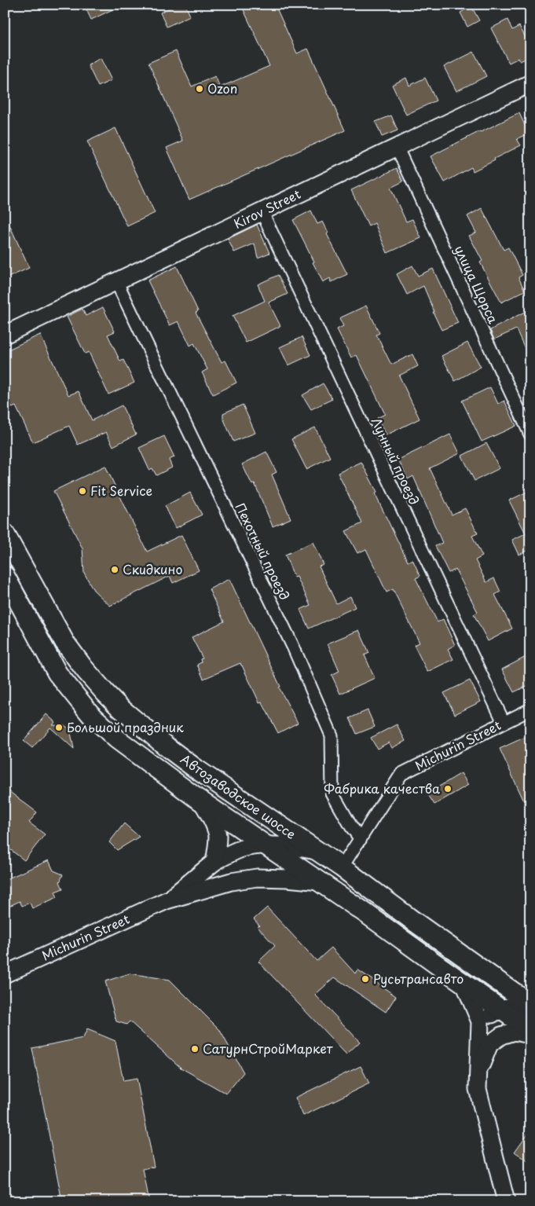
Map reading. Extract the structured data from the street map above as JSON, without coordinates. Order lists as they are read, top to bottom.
{
  "streets": {
    "main road": ["Kirov Street", "Michurin Street", "Автозаводское шоссе"],
    "street": ["улица Щорса", "Лунный проезд", "Пехотный проезд"]
  },
  "crossings": [
    ["Kirov Street", "улица Щорса"],
    ["Kirov Street", "Лунный проезд"],
    ["Kirov Street", "Пехотный проезд"],
    ["Лунный проезд", "Michurin Street"],
    ["Пехотный проезд", "Michurin Street"],
    ["Michurin Street", "Автозаводское шоссе"]
  ],
  "places": [
    "Ozon",
    "Fit Service",
    "Скидкино",
    "Большой праздник",
    "Фабрика качества",
    "Русьтрансавто",
    "СатурнСтройМаркет"
  ]
}
